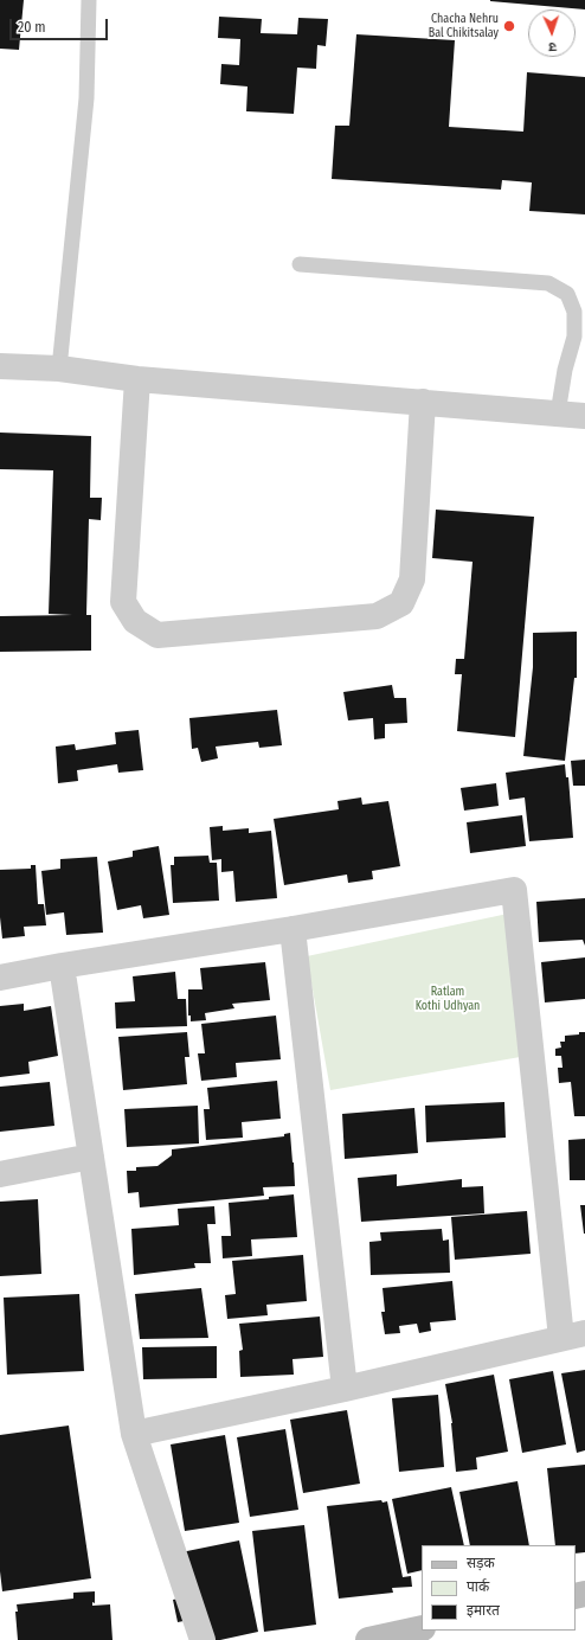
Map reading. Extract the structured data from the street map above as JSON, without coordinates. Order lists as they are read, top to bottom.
{
  "parks": ["Ratlam Kothi Udhyan"],
  "places": ["Chacha Nehru Bal Chikitsalay"],
  "legend": ["सड़क", "पार्क", "इमारत"],
  "scale_bar": "20 m",
  "north": "bottom"
}
